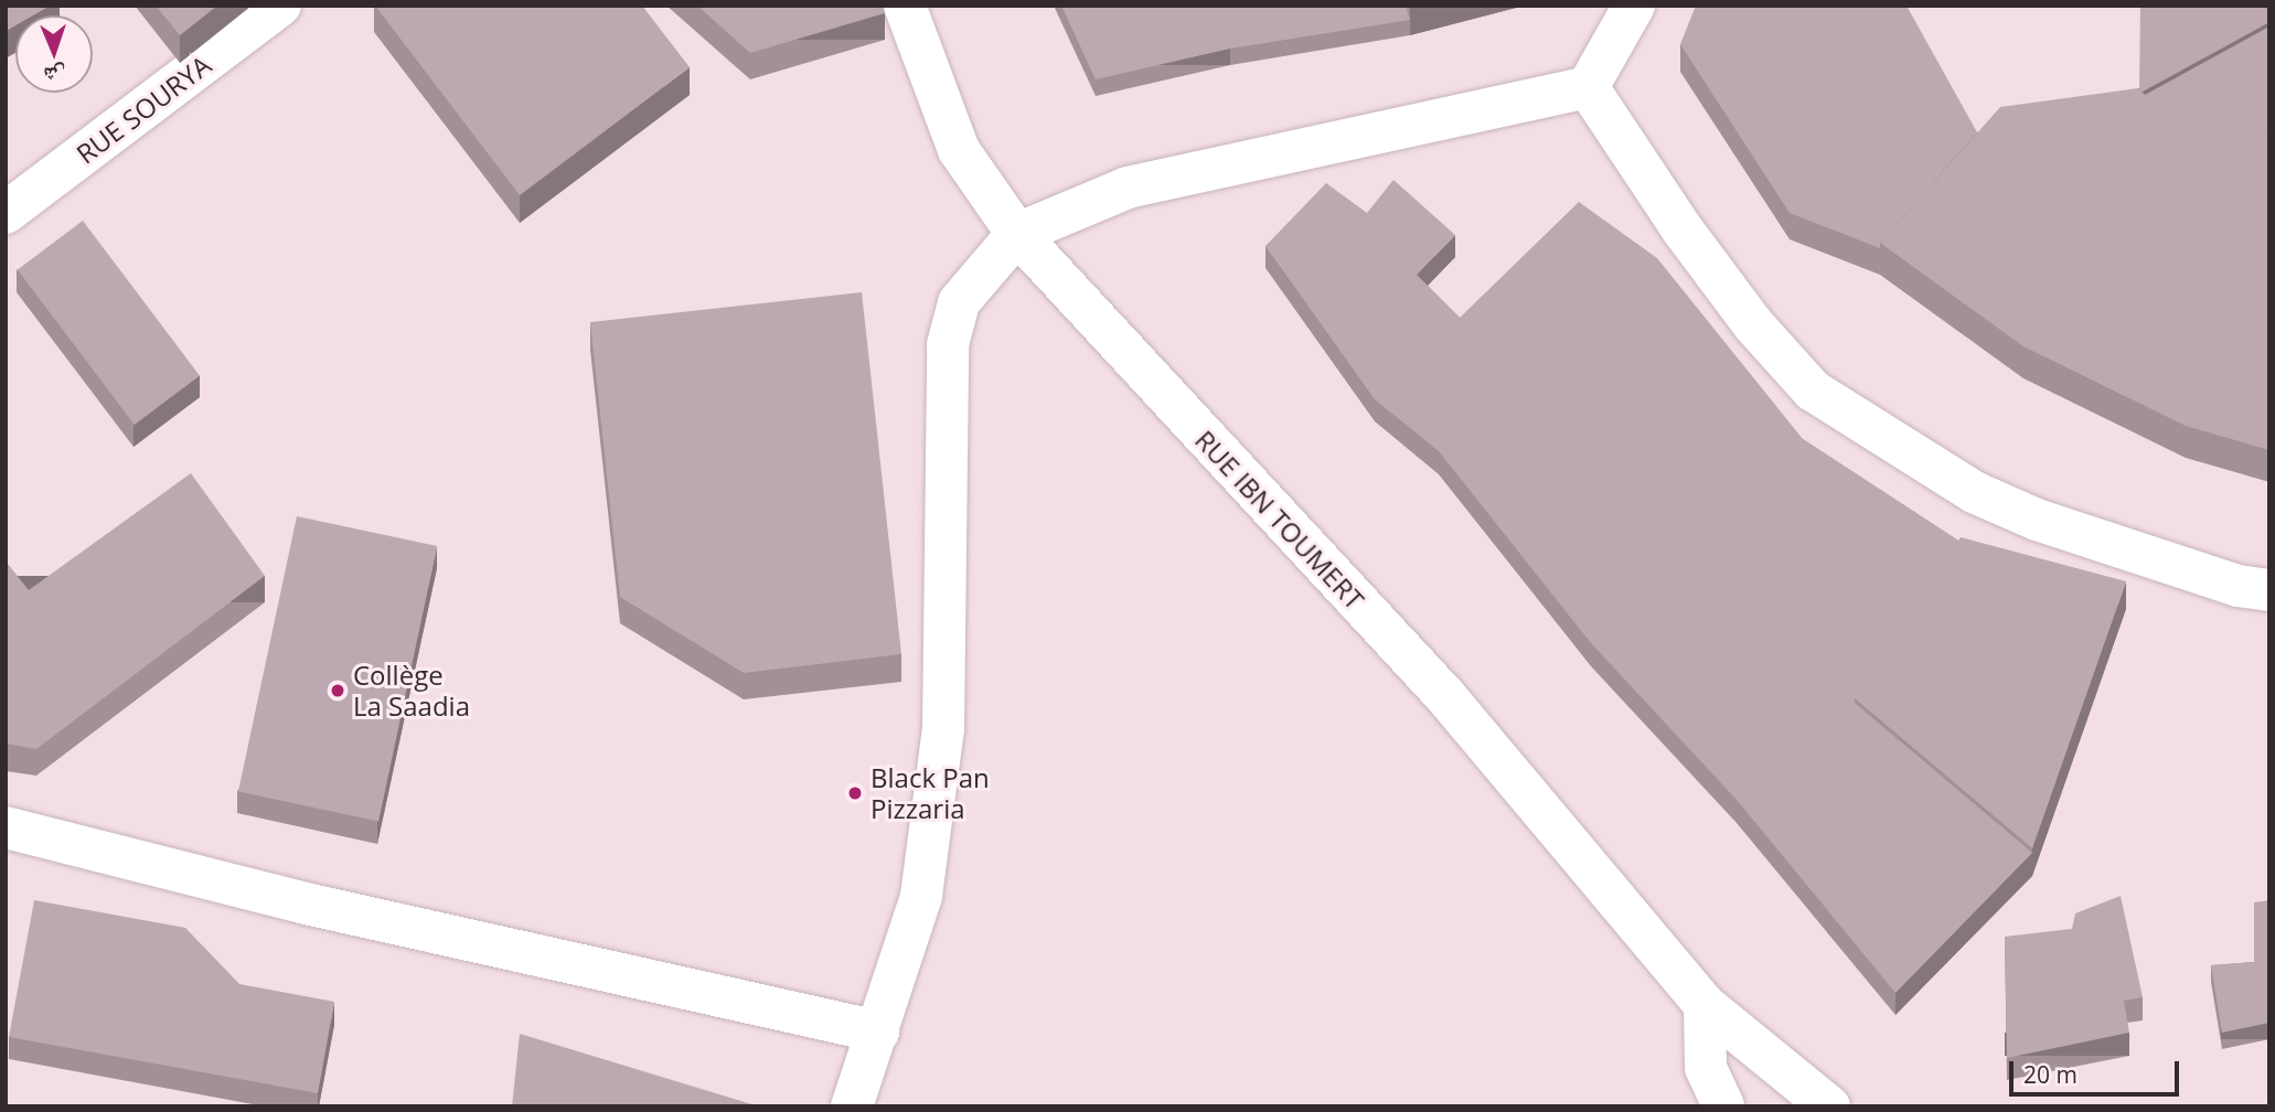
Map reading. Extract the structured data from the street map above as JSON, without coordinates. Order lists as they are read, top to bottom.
{
  "streets": {
    "street": ["RUE SOURYA", "RUE IBN TOUMERT"]
  },
  "places": ["Collège La Saadia", "Black Pan Pizzaria"],
  "scale_bar": "20 m",
  "north": "bottom"
}
